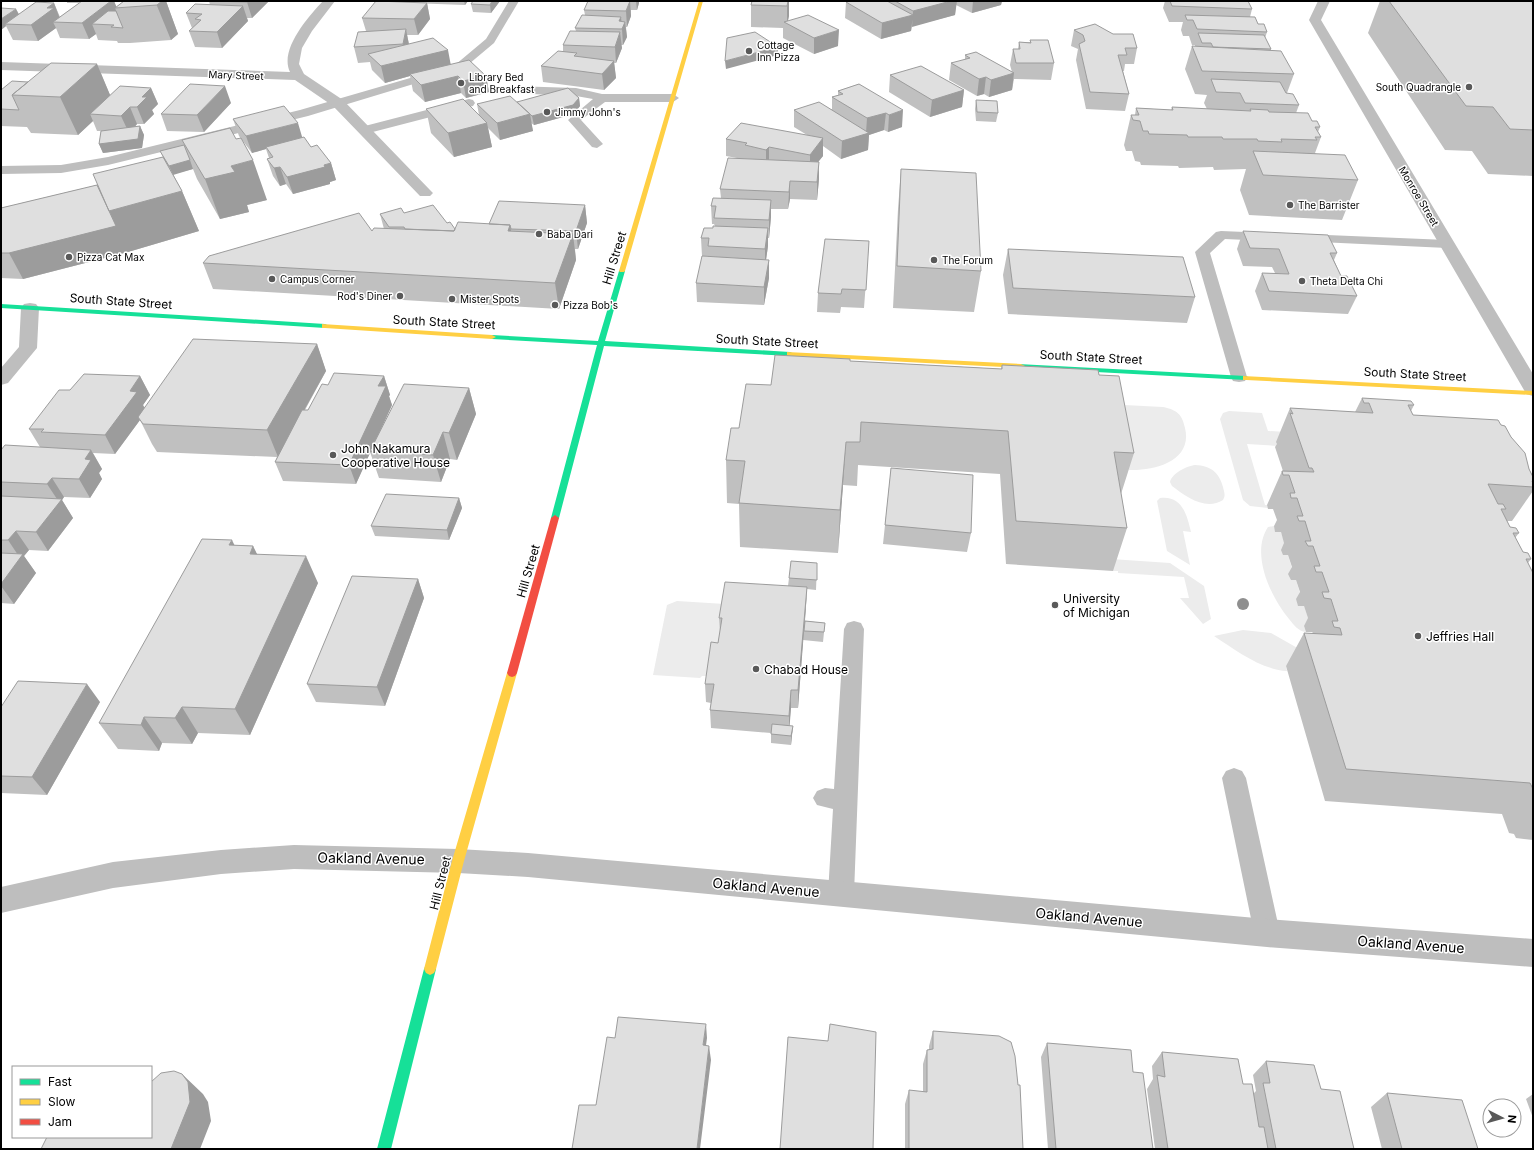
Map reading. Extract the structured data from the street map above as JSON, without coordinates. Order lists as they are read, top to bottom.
{
  "streets": {
    "street": [
      "Mary Street",
      "Monroe Street",
      "Hill Street",
      "South State Street",
      "Oakland Avenue"
    ]
  },
  "crossings": [
    ["Monroe Street", "South State Street"],
    ["Hill Street", "South State Street"],
    ["Hill Street", "Oakland Avenue"]
  ],
  "places": [
    "Cottage Inn Pizza",
    "Library Bed and Breakfast",
    "South Quadrangle",
    "Jimmy John's",
    "The Barrister",
    "Baba Dari",
    "Pizza Cat Max",
    "The Forum",
    "Campus Corner",
    "Theta Delta Chi",
    "Rod's Diner",
    "Mister Spots",
    "Pizza Bob's",
    "John Nakamura Cooperative House",
    "University of Michigan",
    "Jeffries Hall",
    "Chabad House"
  ],
  "legend": ["Fast", "Slow", "Jam"],
  "north": "right"
}
